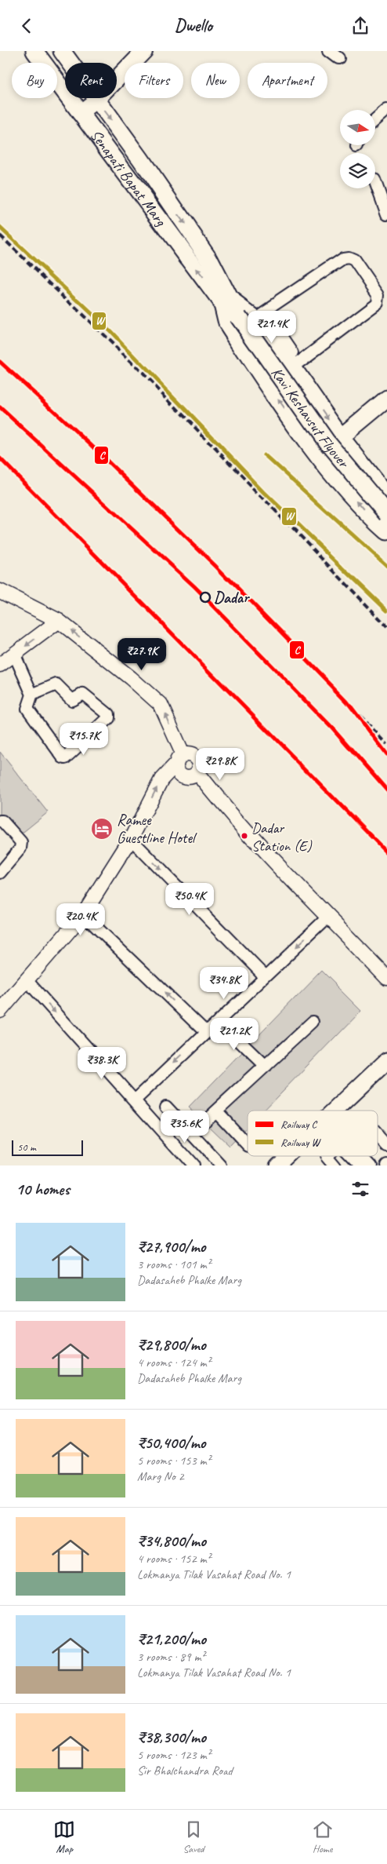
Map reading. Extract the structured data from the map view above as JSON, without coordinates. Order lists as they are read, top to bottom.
{
  "streets": {
    "main road": ["Senapati Bapat Marg", "Kavi Keshavsut Flyover"]
  },
  "crossings": [
    ["Senapati Bapat Marg", "Kavi Keshavsut Flyover"]
  ],
  "places": {
    "other": ["Dadar", "Dadar Station (E)"],
    "hotel": ["Ramee Guestline Hotel"]
  },
  "lines": ["rail line W", "rail line C"],
  "legend": ["Railway C", "Railway W"],
  "scale_bar": "50 m",
  "north": "right",
  "page": {
    "header": "Dwello",
    "chip": [
      "Buy",
      "Rent",
      "Filters",
      "New",
      "Apartment"
    ],
    "price": [
      "₹21.4K",
      "₹27.9K",
      "₹15.7K",
      "₹29.8K",
      "₹50.4K",
      "₹20.4K",
      "₹34.8K",
      "₹21.2K",
      "₹38.3K",
      "₹35.6K"
    ],
    "scale": "50 m",
    "heading": "10 homes",
    "list": [
      {
        "name": "₹27,900/mo",
        "note": "3 rooms · 101 m² · Dadasaheb Phalke Marg"
      },
      {
        "name": "₹29,800/mo",
        "note": "4 rooms · 124 m² · Dadasaheb Phalke Marg"
      },
      {
        "name": "₹50,400/mo",
        "note": "5 rooms · 153 m² · Marg No 2"
      },
      {
        "name": "₹34,800/mo",
        "note": "4 rooms · 152 m² · Lokmanya Tilak Vasahat Road No. 1"
      },
      {
        "name": "₹21,200/mo",
        "note": "3 rooms · 89 m² · Lokmanya Tilak Vasahat Road No. 1"
      },
      {
        "name": "₹38,300/mo",
        "note": "5 rooms · 123 m² · Sir Bhalchandra Road"
      }
    ],
    "tabs": ["Map", "Saved", "Home"]
  }
}
